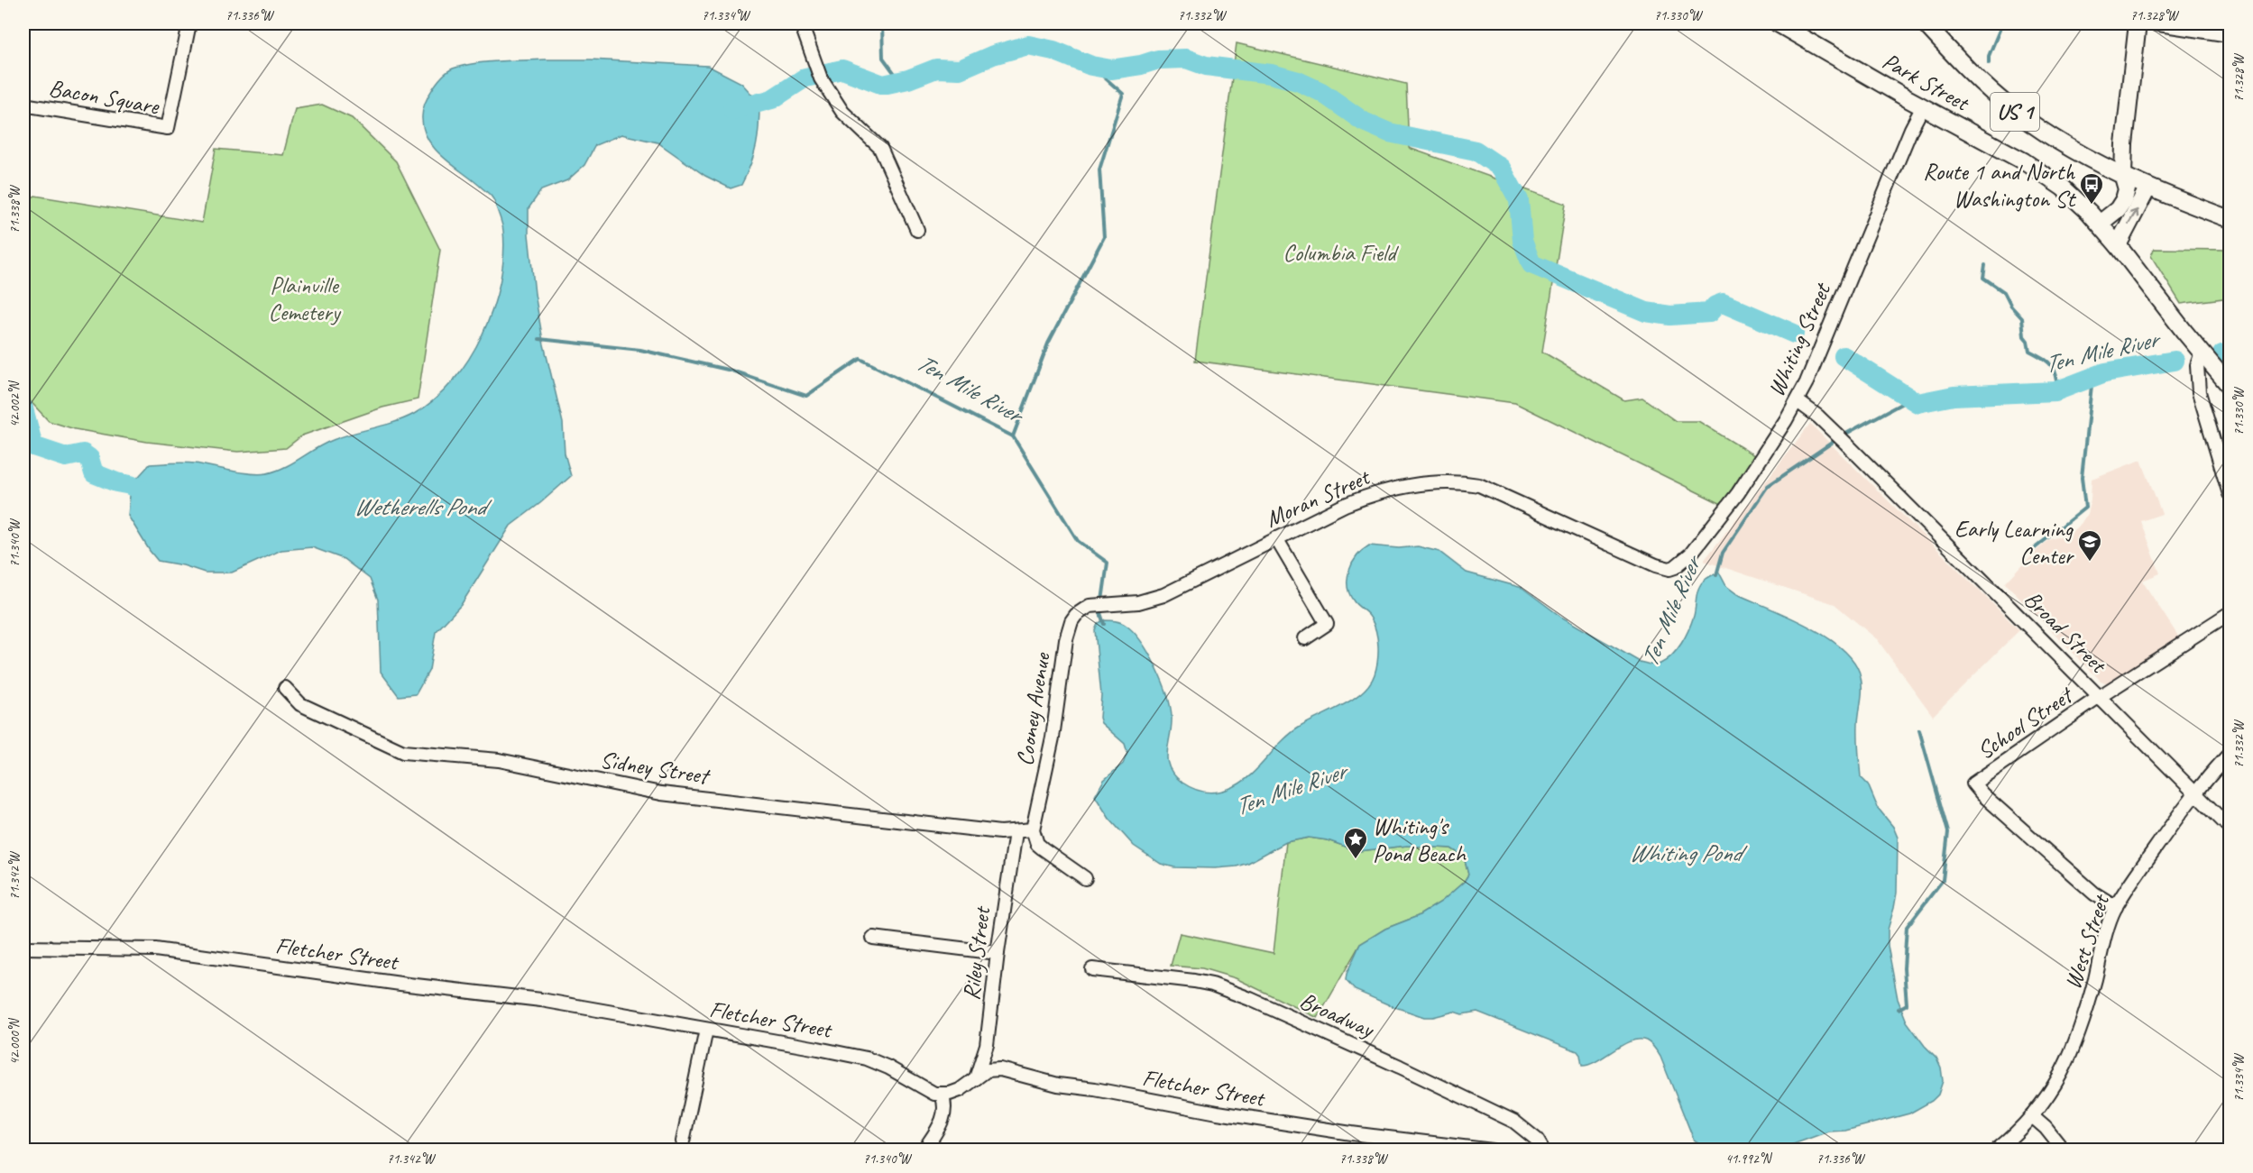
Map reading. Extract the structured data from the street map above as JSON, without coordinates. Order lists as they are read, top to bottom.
{
  "streets": {
    "main road": ["Park Street", "US 1"],
    "street": [
      "Bacon Square",
      "Whiting Street",
      "Moran Street",
      "Broad Street",
      "Cooney Avenue",
      "School Street",
      "Sidney Street",
      "West Street",
      "Fletcher Street",
      "Riley Street",
      "Broadway"
    ]
  },
  "crossings": [
    ["Park Street", "Whiting Street"],
    ["Whiting Street", "Moran Street"],
    ["Whiting Street", "Broad Street"],
    ["Moran Street", "Cooney Avenue"],
    ["Broad Street", "School Street"],
    ["Broad Street", "West Street"],
    ["Cooney Avenue", "Sidney Street"],
    ["School Street", "West Street"],
    ["Sidney Street", "Riley Street"],
    ["Fletcher Street", "Riley Street"]
  ],
  "water": ["Ten Mile River", "Wetherells Pond", "Whiting Pond"],
  "parks": ["Columbia Field", "Plainville Cemetery"],
  "places": {
    "bus stop": ["Route 1 and North Washington St"],
    "school or university": ["Early Learning Center"],
    "place": ["Whiting's Pond Beach"]
  },
  "coordinates": [
    "71.336°W",
    "71.334°W",
    "71.332°W",
    "71.330°W",
    "71.328°W",
    "71.338°W",
    "42.002°N",
    "71.340°W",
    "71.342°W",
    "42.000°N",
    "41.992°N"
  ]
}
